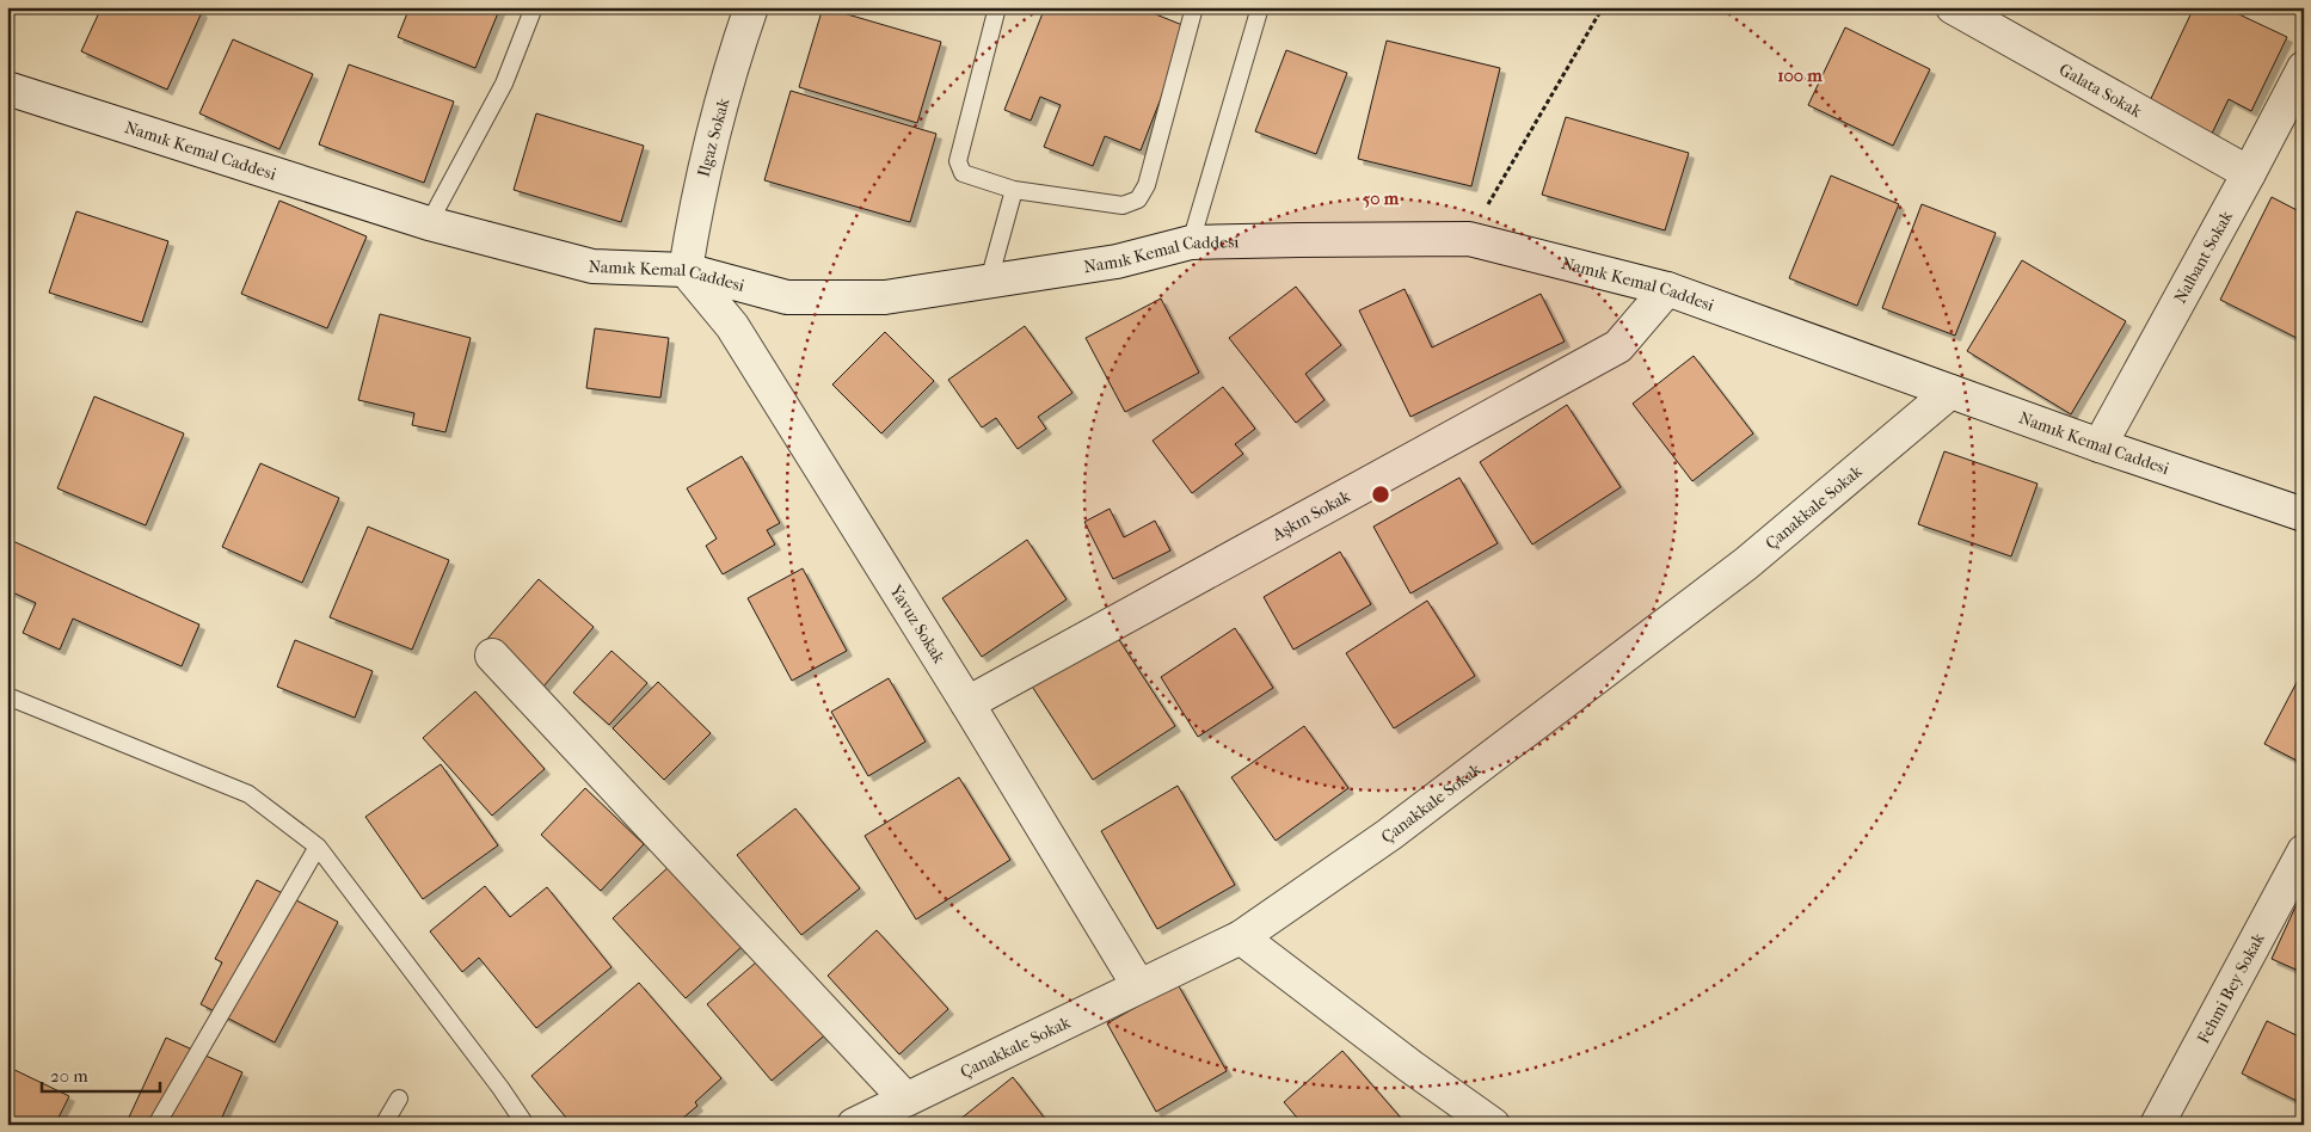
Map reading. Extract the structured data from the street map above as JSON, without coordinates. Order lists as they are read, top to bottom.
{
  "streets": {
    "street": [
      "Galata Sokak",
      "Ilgaz Sokak",
      "Namık Kemal Caddesi",
      "Nalbant Sokak",
      "Çanakkale Sokak",
      "Aşkın Sokak",
      "Yavuz Sokak",
      "Fehmi Bey Sokak"
    ]
  },
  "crossings": [
    ["Galata Sokak", "Nalbant Sokak"],
    ["Ilgaz Sokak", "Namık Kemal Caddesi"],
    ["Ilgaz Sokak", "Yavuz Sokak"],
    ["Namık Kemal Caddesi", "Nalbant Sokak"],
    ["Namık Kemal Caddesi", "Çanakkale Sokak"],
    ["Namık Kemal Caddesi", "Aşkın Sokak"],
    ["Namık Kemal Caddesi", "Yavuz Sokak"],
    ["Çanakkale Sokak", "Yavuz Sokak"],
    ["Aşkın Sokak", "Yavuz Sokak"]
  ],
  "scale_bar": "20 m",
  "rings": ["100 m", "50 m"]
}
